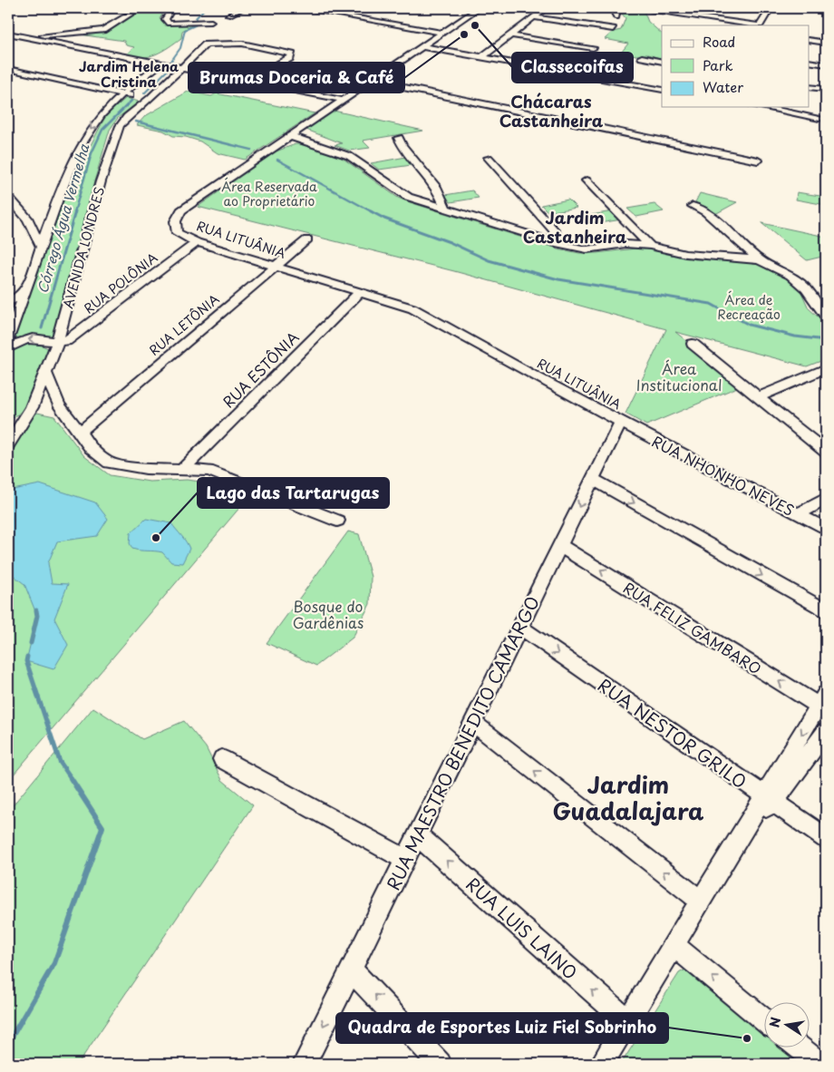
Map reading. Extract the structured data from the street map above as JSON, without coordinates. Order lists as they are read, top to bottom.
{
  "streets": {
    "street": [
      "RUA LITUÂNIA",
      "AVENIDA LONDRES",
      "RUA POLÔNIA",
      "RUA LETÔNIA",
      "RUA ESTÔNIA",
      "RUA NHONHO NEVES",
      "RUA FELIZ GAMBARO",
      "RUA NESTOR GRILO",
      "RUA MAESTRO BENEDITO CAMARGO",
      "RUA LUIS LAINO"
    ]
  },
  "crossings": [
    ["RUA LITUÂNIA", "RUA POLÔNIA"],
    ["RUA LITUÂNIA", "RUA LETÔNIA"],
    ["RUA LITUÂNIA", "RUA ESTÔNIA"],
    ["RUA LITUÂNIA", "RUA NHONHO NEVES"],
    ["RUA LITUÂNIA", "RUA MAESTRO BENEDITO CAMARGO"],
    ["AVENIDA LONDRES", "RUA POLÔNIA"],
    ["RUA NHONHO NEVES", "RUA MAESTRO BENEDITO CAMARGO"],
    ["RUA FELIZ GAMBARO", "RUA MAESTRO BENEDITO CAMARGO"],
    ["RUA NESTOR GRILO", "RUA MAESTRO BENEDITO CAMARGO"],
    ["RUA MAESTRO BENEDITO CAMARGO", "RUA LUIS LAINO"]
  ],
  "districts": [
    "Jardim Helena Cristina",
    "Chácaras Castanheira",
    "Jardim Castanheira",
    "Jardim Guadalajara"
  ],
  "water": ["Córrego Água Vermelha"],
  "parks": [
    "Área Reservada ao Proprietário",
    "Área de Recreação",
    "Área Institucional",
    "Bosque do Gardênias"
  ],
  "places": [
    "Classecoifas",
    "Brumas Doceria & Café",
    "Lago das Tartarugas",
    "Quadra de Esportes Luiz Fiel Sobrinho"
  ],
  "legend": ["Road", "Park", "Water"],
  "north": "left"
}
